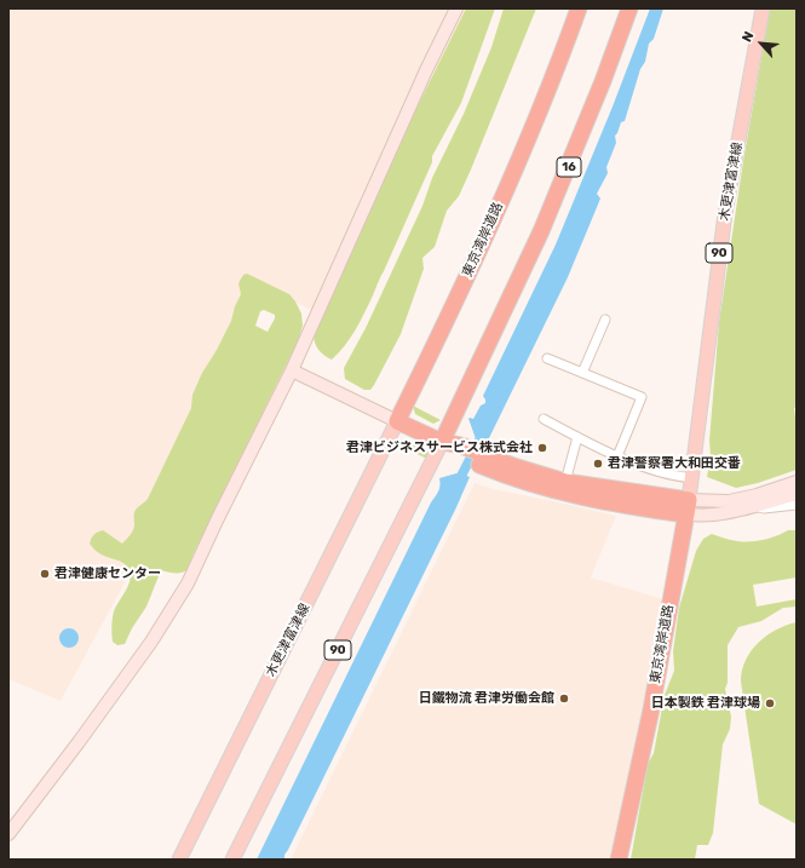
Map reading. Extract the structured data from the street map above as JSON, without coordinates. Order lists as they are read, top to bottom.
{
  "streets": {
    "highway": ["16", "東京湾岸道路"],
    "main road": ["木更津富津線", "90"]
  },
  "crossings": [
    ["16", "90"],
    ["木更津富津線", "東京湾岸道路"]
  ],
  "places": [
    "君津ビジネスサービス株式会社",
    "君津警察署大和田交番",
    "君津健康センター",
    "日鐵物流 君津労働会館",
    "日本製鉄 君津球場"
  ],
  "north": "top left"
}
